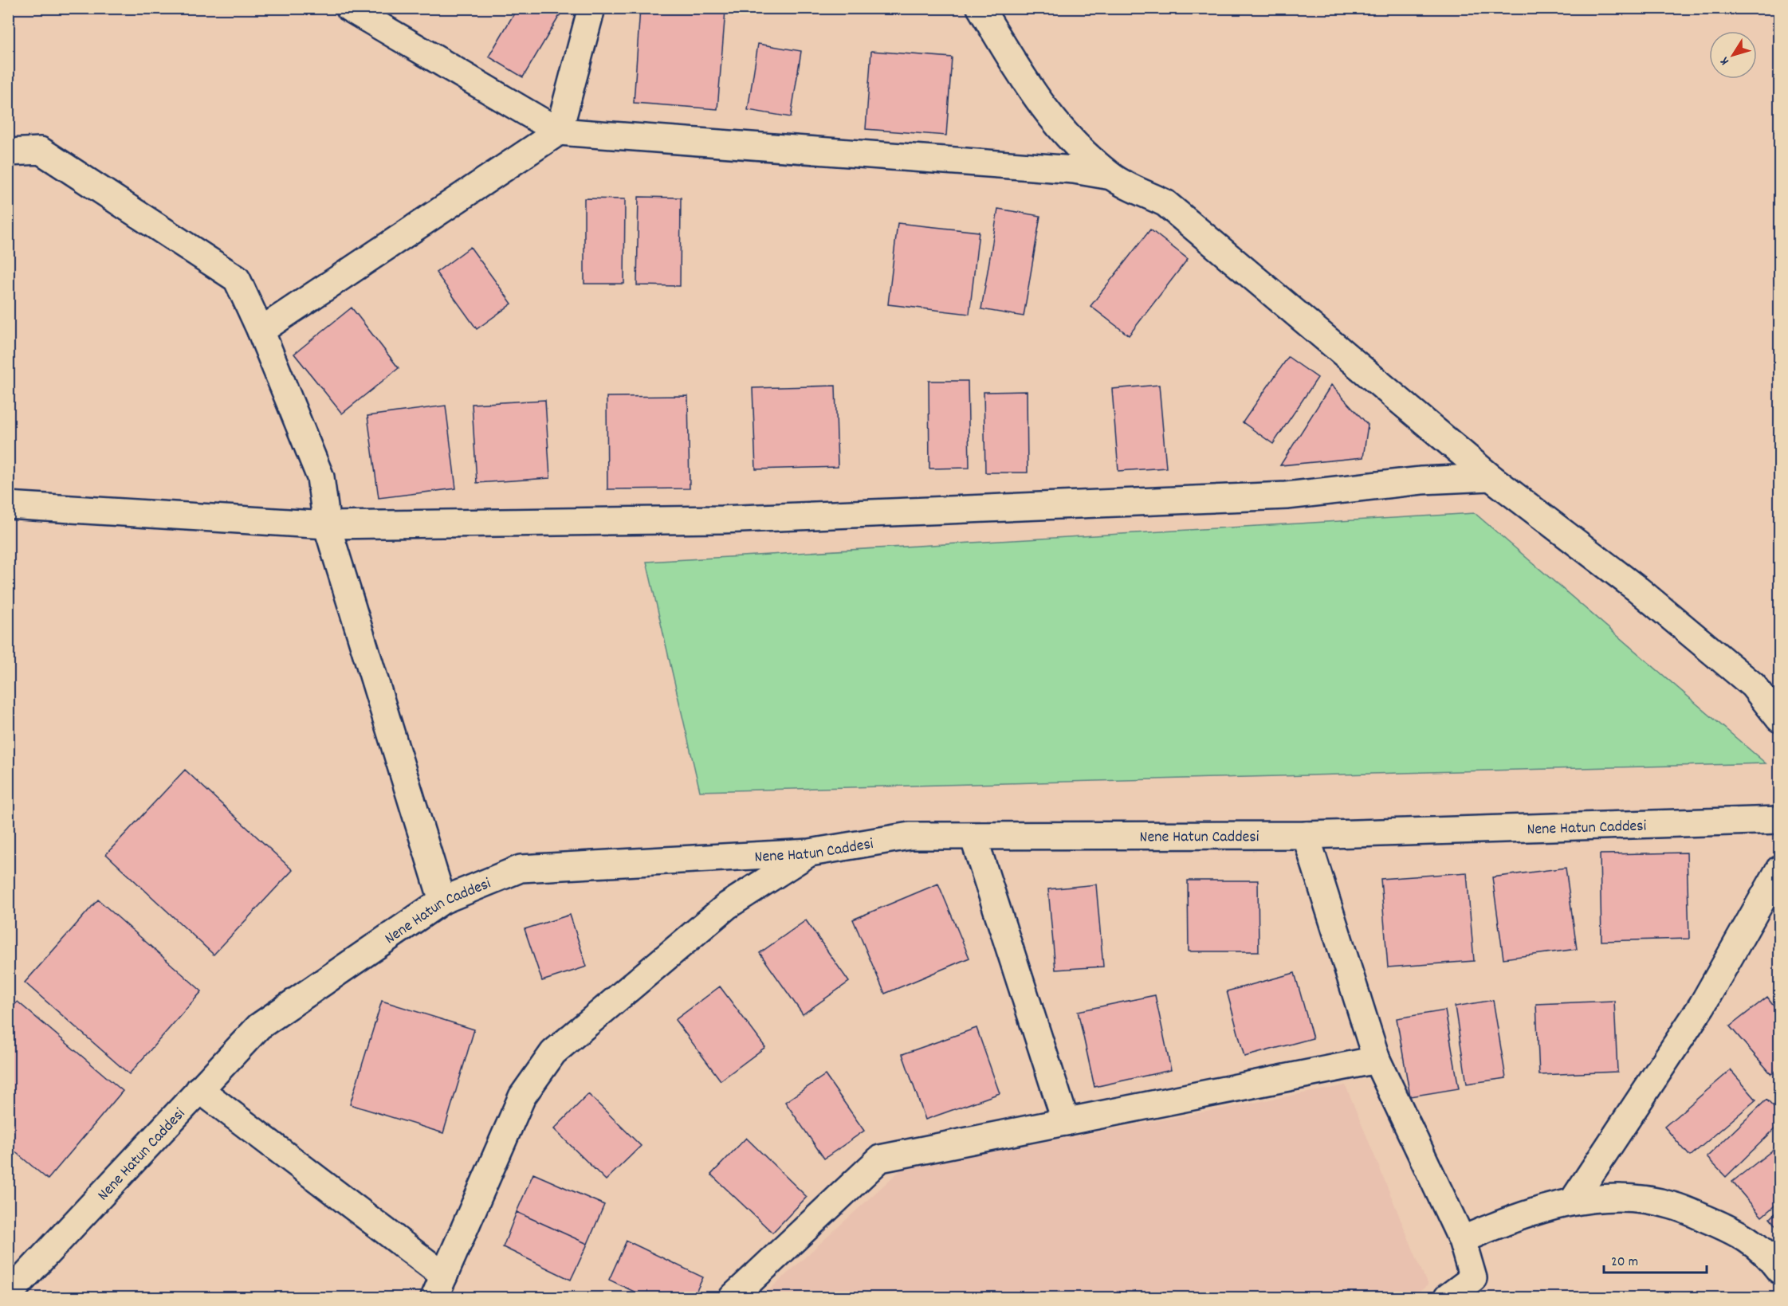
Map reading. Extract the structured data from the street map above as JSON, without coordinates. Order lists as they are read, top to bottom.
{
  "streets": {
    "street": ["Nene Hatun Caddesi"]
  },
  "scale_bar": "20 m",
  "north": "bottom left"
}
